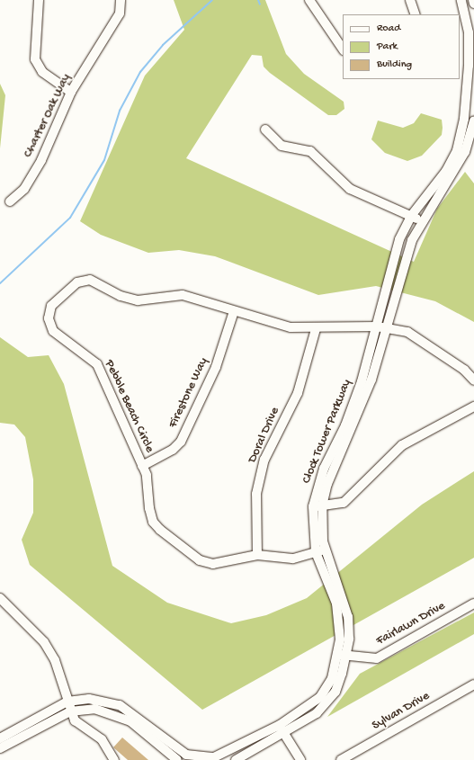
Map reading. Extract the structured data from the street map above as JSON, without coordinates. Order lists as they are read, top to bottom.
{
  "streets": {
    "street": [
      "Charter Oak Way",
      "Firestone Way",
      "Pebble Beach Circle",
      "Clock Tower Parkway",
      "Doral Drive",
      "Fairlawn Drive",
      "Sylvan Drive"
    ]
  },
  "crossings": [
    ["Firestone Way", "Pebble Beach Circle"],
    ["Pebble Beach Circle", "Clock Tower Parkway"],
    ["Pebble Beach Circle", "Doral Drive"],
    ["Clock Tower Parkway", "Fairlawn Drive"]
  ],
  "legend": ["Road", "Park", "Building"]
}
